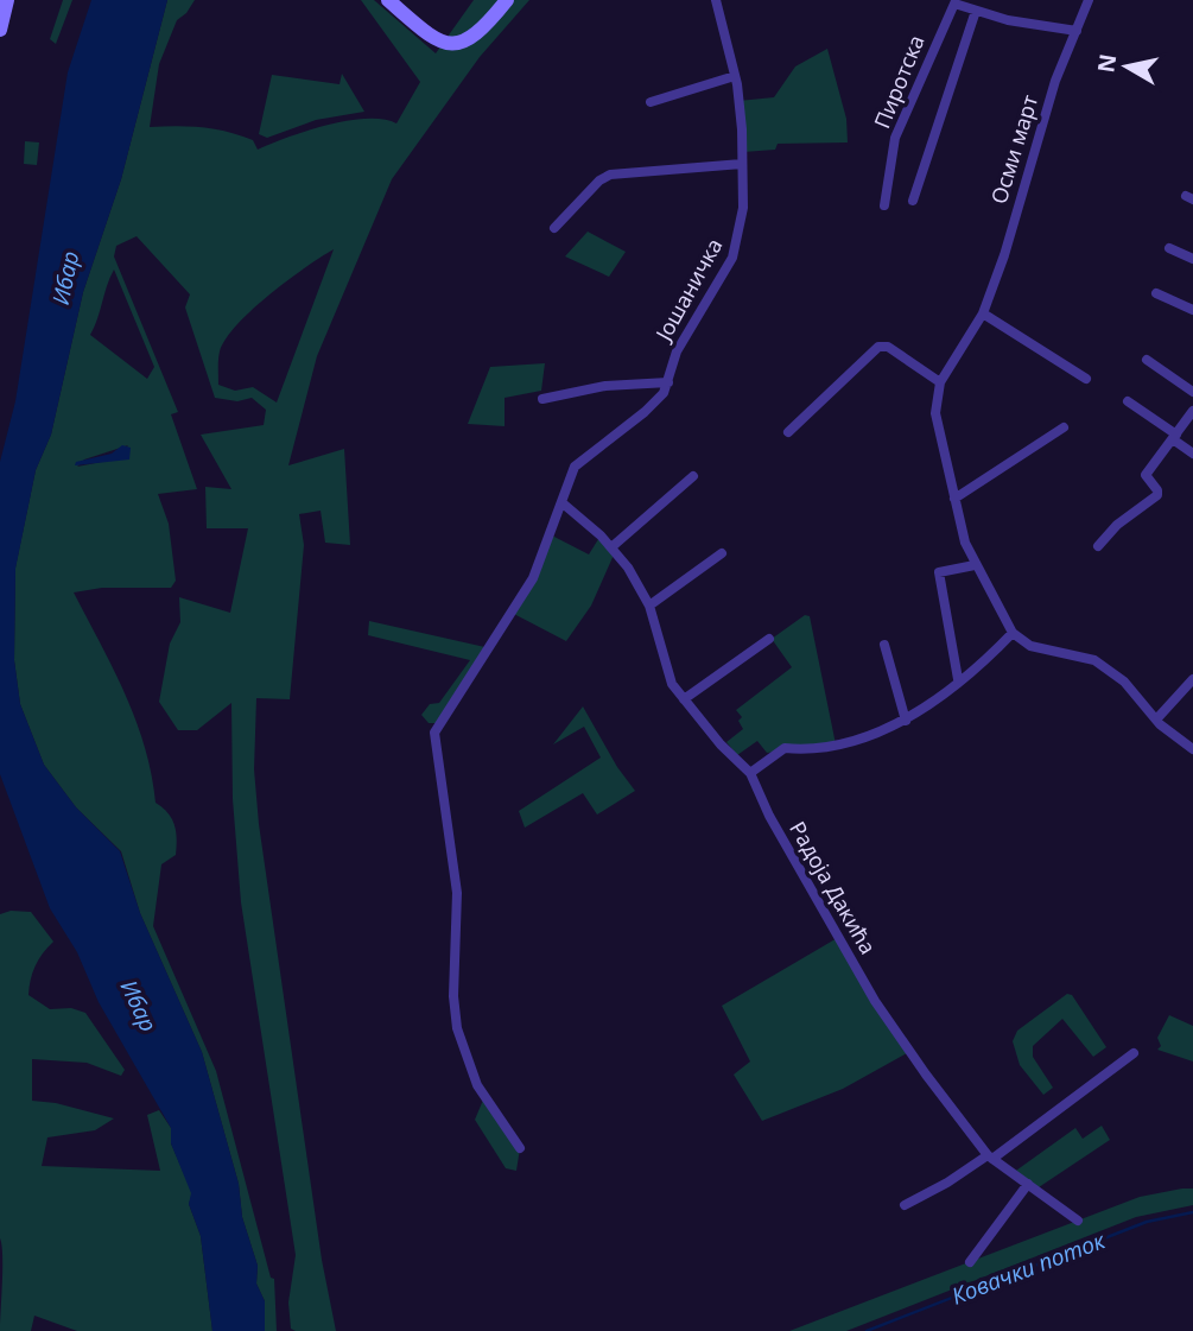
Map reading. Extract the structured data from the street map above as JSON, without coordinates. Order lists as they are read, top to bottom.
{
  "streets": {
    "street": [
      "Пиротска",
      "Осми март",
      "Јошаничка",
      "Радоја Дакића"
    ]
  },
  "water": ["Ибар", "Ковачки поток"],
  "north": "left"
}
